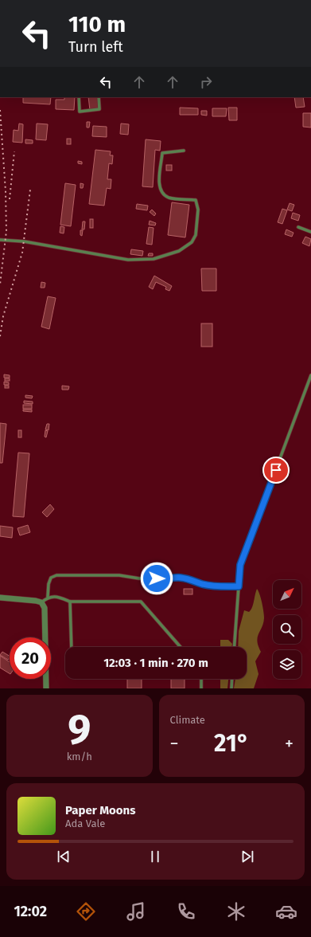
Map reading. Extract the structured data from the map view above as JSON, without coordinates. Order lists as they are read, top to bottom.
{
  "north": "top right",
  "page": {
    "turn": ["110 m", "Turn left"],
    "limit": "20",
    "trip": "12:03 · 1 min · 270 m",
    "tile": [
      ["9", "km/h"],
      "Climate"
    ],
    "heat": ["−", "21°", "+"],
    "song": ["Paper Moons", "Ada Vale"],
    "tabs": "12:02"
  }
}
